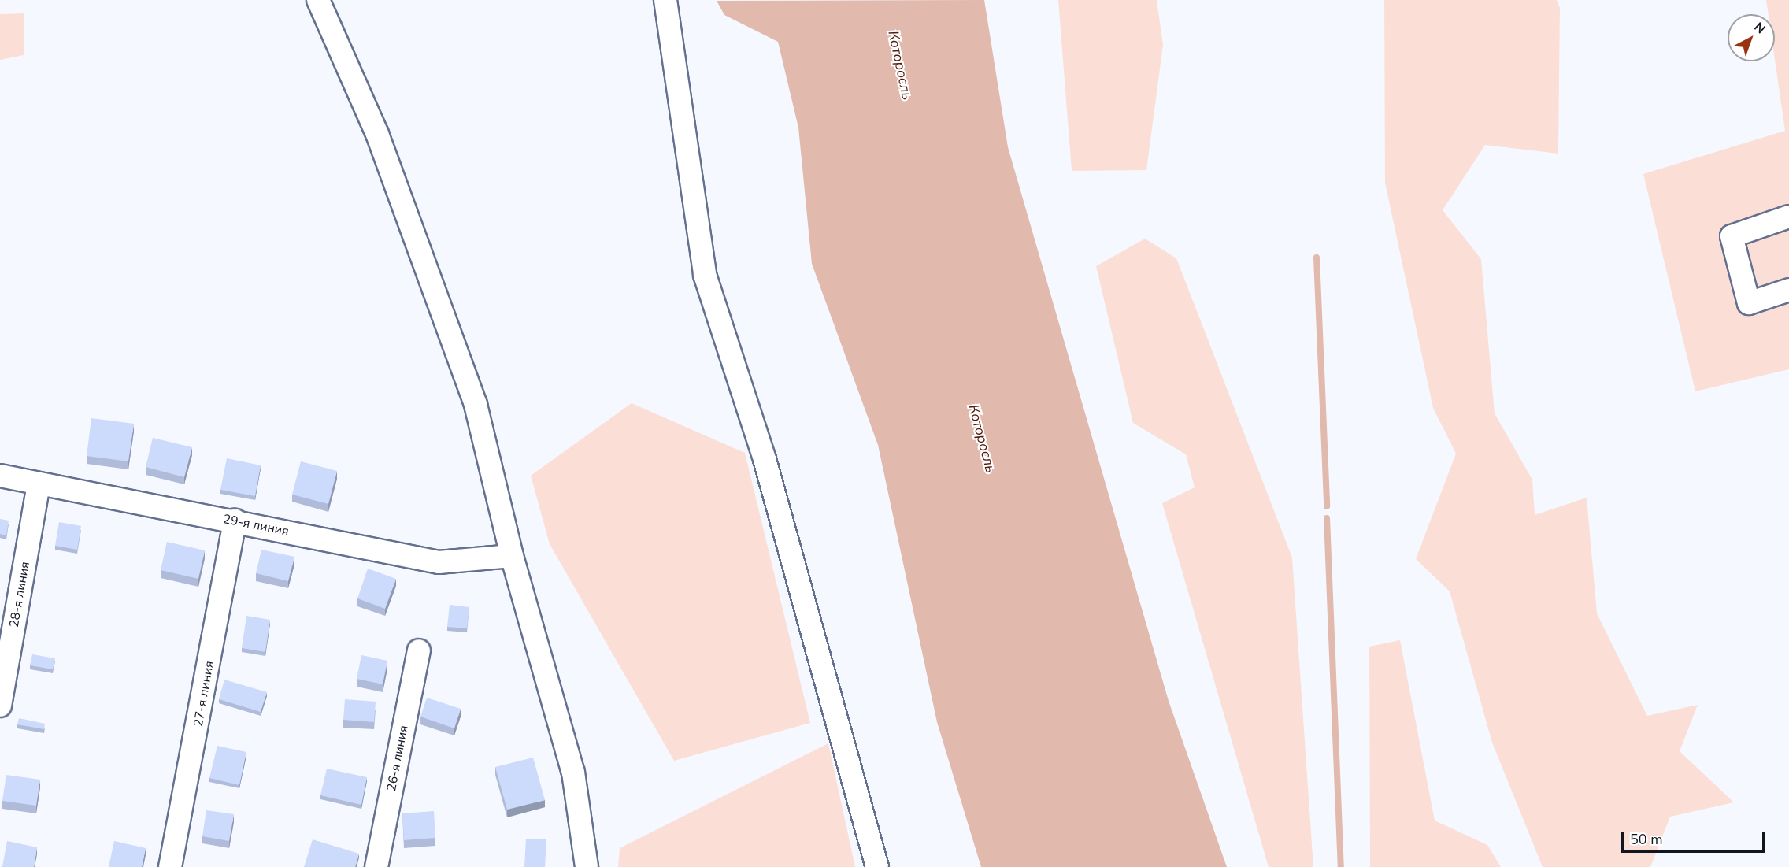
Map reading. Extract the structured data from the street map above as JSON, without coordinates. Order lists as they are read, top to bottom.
{
  "streets": {
    "street": [
      "29-я линия",
      "28-я линия",
      "27-я линия",
      "26-я линия"
    ]
  },
  "crossings": [
    ["29-я линия", "28-я линия"],
    ["29-я линия", "27-я линия"]
  ],
  "water": ["Которосль"],
  "scale_bar": "50 m",
  "north": "top right"
}
